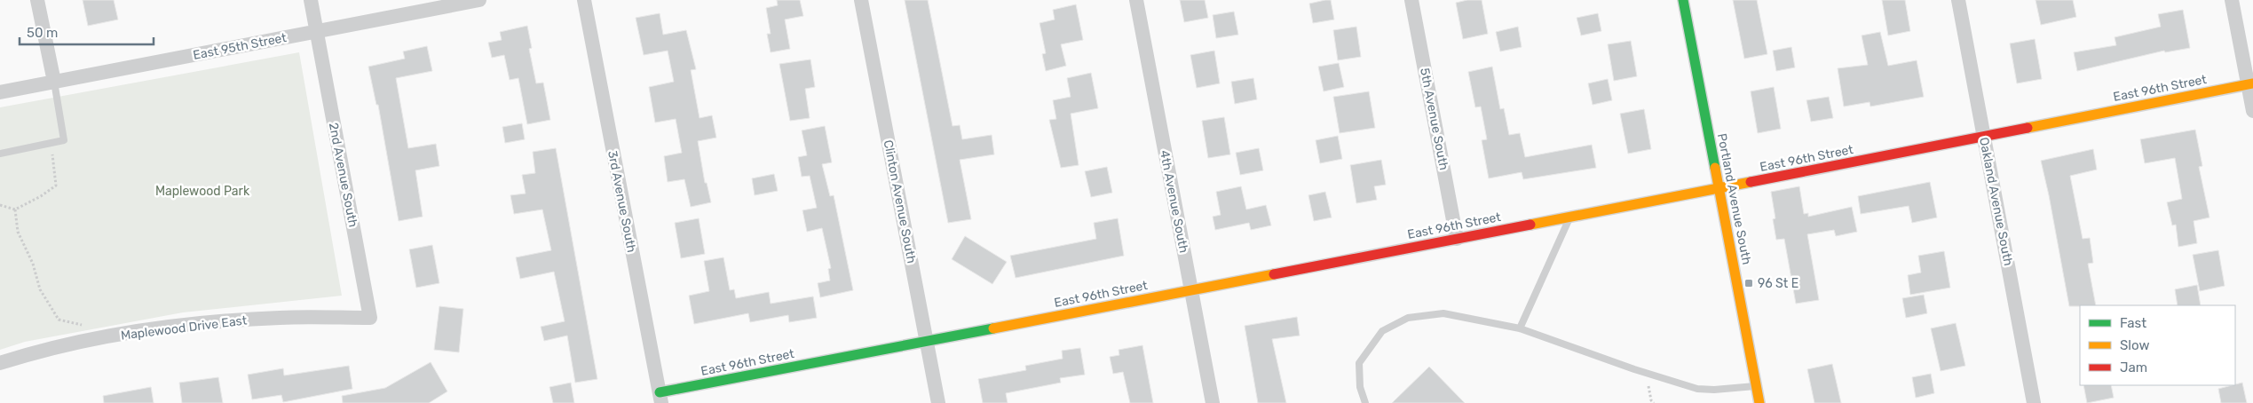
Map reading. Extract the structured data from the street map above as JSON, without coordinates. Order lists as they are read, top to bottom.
{
  "streets": {
    "street": [
      "East 95th Street",
      "East 96th Street",
      "5th Avenue South",
      "2nd Avenue South",
      "Portland Avenue South",
      "3rd Avenue South",
      "Clinton Avenue South",
      "4th Avenue South",
      "Oakland Avenue South",
      "Maplewood Drive East"
    ]
  },
  "crossings": [
    ["East 95th Street", "2nd Avenue South"],
    ["East 96th Street", "5th Avenue South"],
    ["East 96th Street", "Portland Avenue South"],
    ["East 96th Street", "3rd Avenue South"],
    ["East 96th Street", "Clinton Avenue South"],
    ["East 96th Street", "4th Avenue South"],
    ["East 96th Street", "Oakland Avenue South"],
    ["2nd Avenue South", "Maplewood Drive East"]
  ],
  "parks": ["Maplewood Park"],
  "places": {
    "transit": ["96 St E"]
  },
  "legend": ["Fast", "Slow", "Jam"],
  "scale_bar": "50 m"
}
